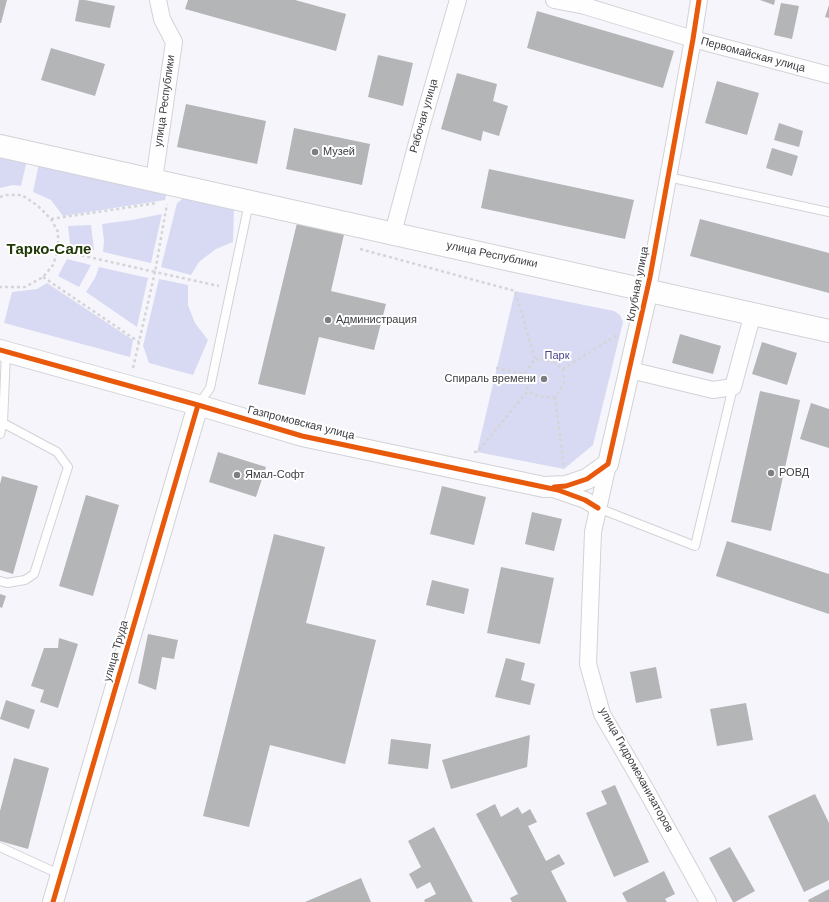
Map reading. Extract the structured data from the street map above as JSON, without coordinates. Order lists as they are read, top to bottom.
{
  "streets": {
    "main road": ["улица Республики"],
    "street": [
      "Первомайская улица",
      "Рабочая улица",
      "Клубная улица",
      "Газпромовская улица",
      "улица Труда",
      "улица Гидромеханизаторов"
    ]
  },
  "crossings": [
    ["Первомайская улица", "Клубная улица"],
    ["улица Республики", "Рабочая улица"],
    ["улица Республики", "Клубная улица"],
    ["Клубная улица", "улица Гидромеханизаторов"],
    ["Газпромовская улица", "улица Труда"],
    ["Газпромовская улица", "улица Гидромеханизаторов"]
  ],
  "districts": ["Тарко-Сале"],
  "parks": ["Парк"],
  "places": [
    "Музей",
    "Администрация",
    "Спираль времени",
    "РОВД",
    "Ямал-Софт"
  ]
}
